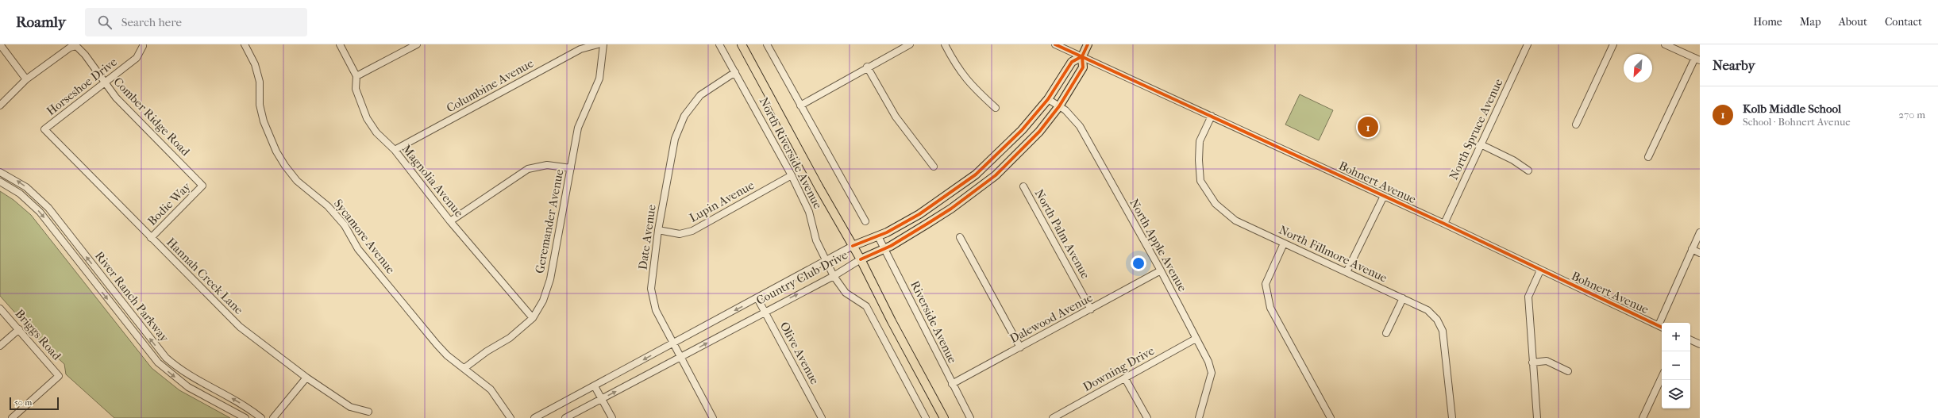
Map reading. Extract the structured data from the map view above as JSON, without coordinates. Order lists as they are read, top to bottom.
{
  "streets": {
    "main road": ["North Riverside Avenue", "Country Club Drive"],
    "street": [
      "Columbine Avenue",
      "Horseshoe Drive",
      "Comber Ridge Road",
      "North Spruce Avenue",
      "Magnolia Avenue",
      "Bohnert Avenue",
      "Lupin Avenue",
      "Bodie Way",
      "Geremander Avenue",
      "North Palm Avenue",
      "Sycamore Avenue",
      "Date Avenue",
      "North Apple Avenue",
      "North Fillmore Avenue",
      "Hannah Creek Lane",
      "River Ranch Parkway",
      "Dalewood Avenue",
      "Riverside Avenue",
      "Briggs Road",
      "Olive Avenue",
      "Downing Drive"
    ]
  },
  "crossings": [
    ["Columbine Avenue", "Magnolia Avenue"],
    ["Horseshoe Drive", "Comber Ridge Road"],
    ["Horseshoe Drive", "Hannah Creek Lane"],
    ["Comber Ridge Road", "Bodie Way"],
    ["North Spruce Avenue", "Bohnert Avenue"],
    ["North Riverside Avenue", "Lupin Avenue"],
    ["North Riverside Avenue", "Date Avenue"],
    ["North Riverside Avenue", "Country Club Drive"],
    ["Magnolia Avenue", "Geremander Avenue"],
    ["Bohnert Avenue", "North Fillmore Avenue"],
    ["Bohnert Avenue", "Country Club Drive"],
    ["Lupin Avenue", "Date Avenue"],
    ["Bodie Way", "Hannah Creek Lane"],
    ["Geremander Avenue", "Sycamore Avenue"],
    ["North Palm Avenue", "Dalewood Avenue"],
    ["Date Avenue", "Country Club Drive"],
    ["North Apple Avenue", "Country Club Drive"],
    ["North Apple Avenue", "Dalewood Avenue"],
    ["North Apple Avenue", "Downing Drive"],
    ["Country Club Drive", "Riverside Avenue"],
    ["Country Club Drive", "Olive Avenue"],
    ["Dalewood Avenue", "Riverside Avenue"]
  ],
  "scale_bar": "50 m",
  "north": "bottom left",
  "page": {
    "header": "Roamly",
    "search": "Search here",
    "nav": [
      "Home",
      "Map",
      "About",
      "Contact"
    ],
    "heading": "Nearby",
    "list": [
      {
        "mark": "1",
        "name": "Kolb Middle School",
        "note": "School · Bohnert Avenue",
        "value": "270 m"
      }
    ],
    "pins": "1",
    "map_buttons": ["+", "−"],
    "scale": "50 m"
  }
}
